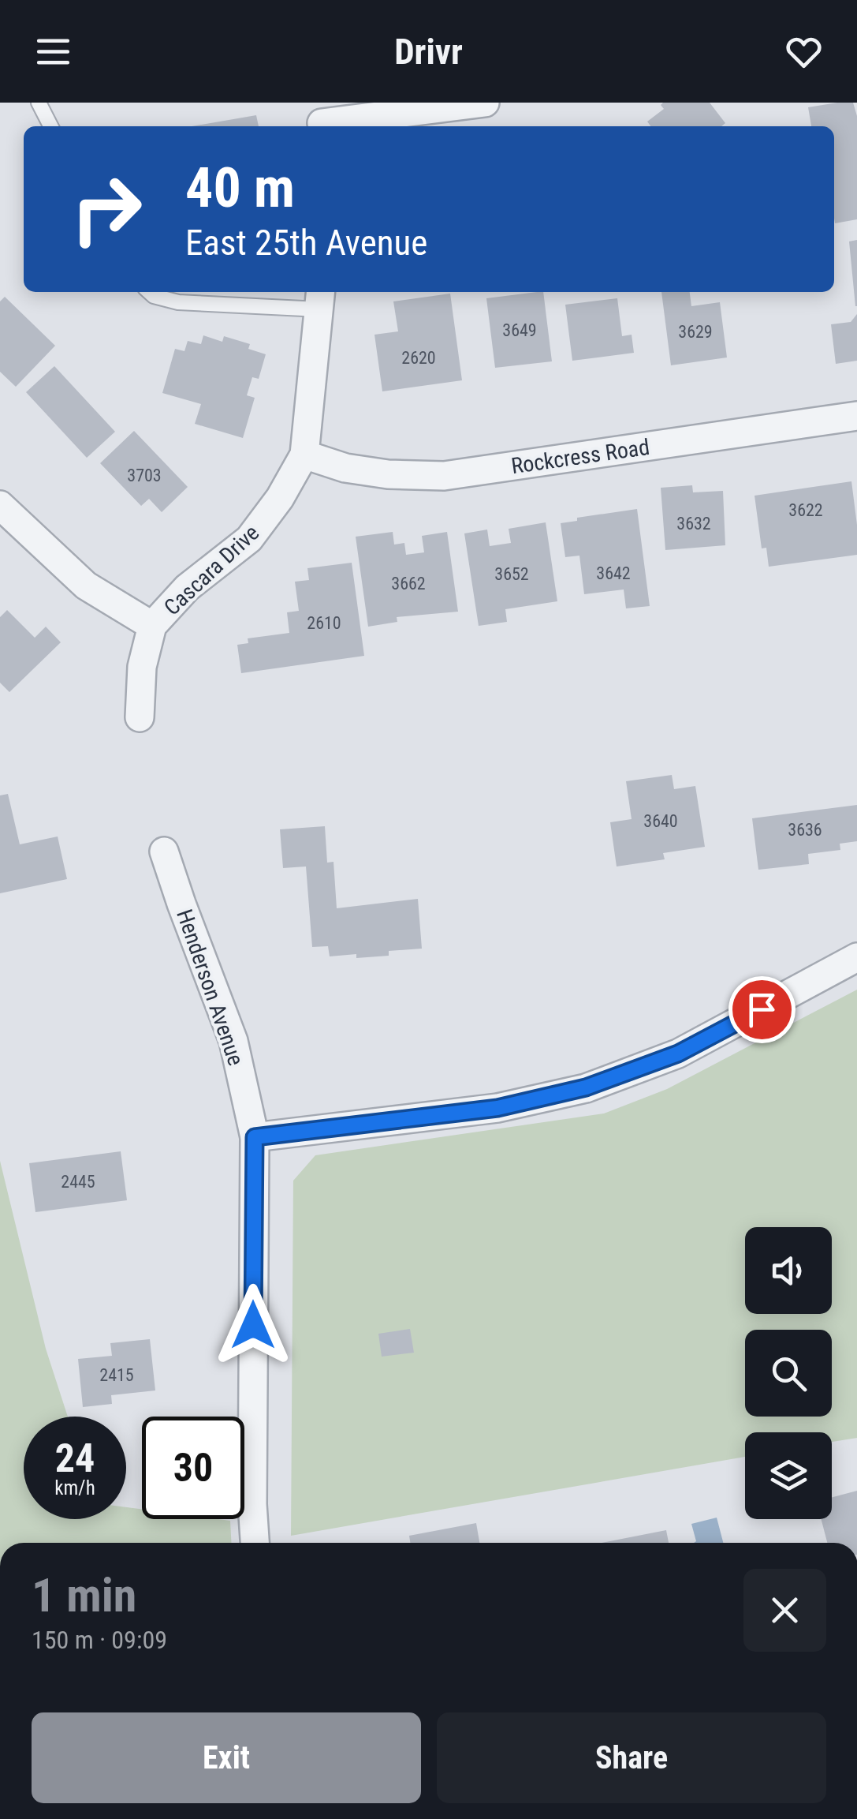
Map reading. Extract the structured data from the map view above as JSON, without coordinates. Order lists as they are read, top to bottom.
{
  "streets": {
    "street": ["Rockcress Road", "Cascara Drive", "Henderson Avenue"]
  },
  "crossings": [
    ["Rockcress Road", "Cascara Drive"]
  ],
  "house_numbers": [
    "3649",
    "3629",
    "2620",
    "3703",
    "3622",
    "3632",
    "3642",
    "3652",
    "3662",
    "2610",
    "3640",
    "3636",
    "2445",
    "2415"
  ],
  "page": {
    "header": "Drivr",
    "turn": ["40 m", "East 25th Avenue"],
    "speed": "24 km/h",
    "limit": "30",
    "heading": ["1 min", "150 m · 09:09"],
    "buttons": ["Exit", "Share"]
  }
}
